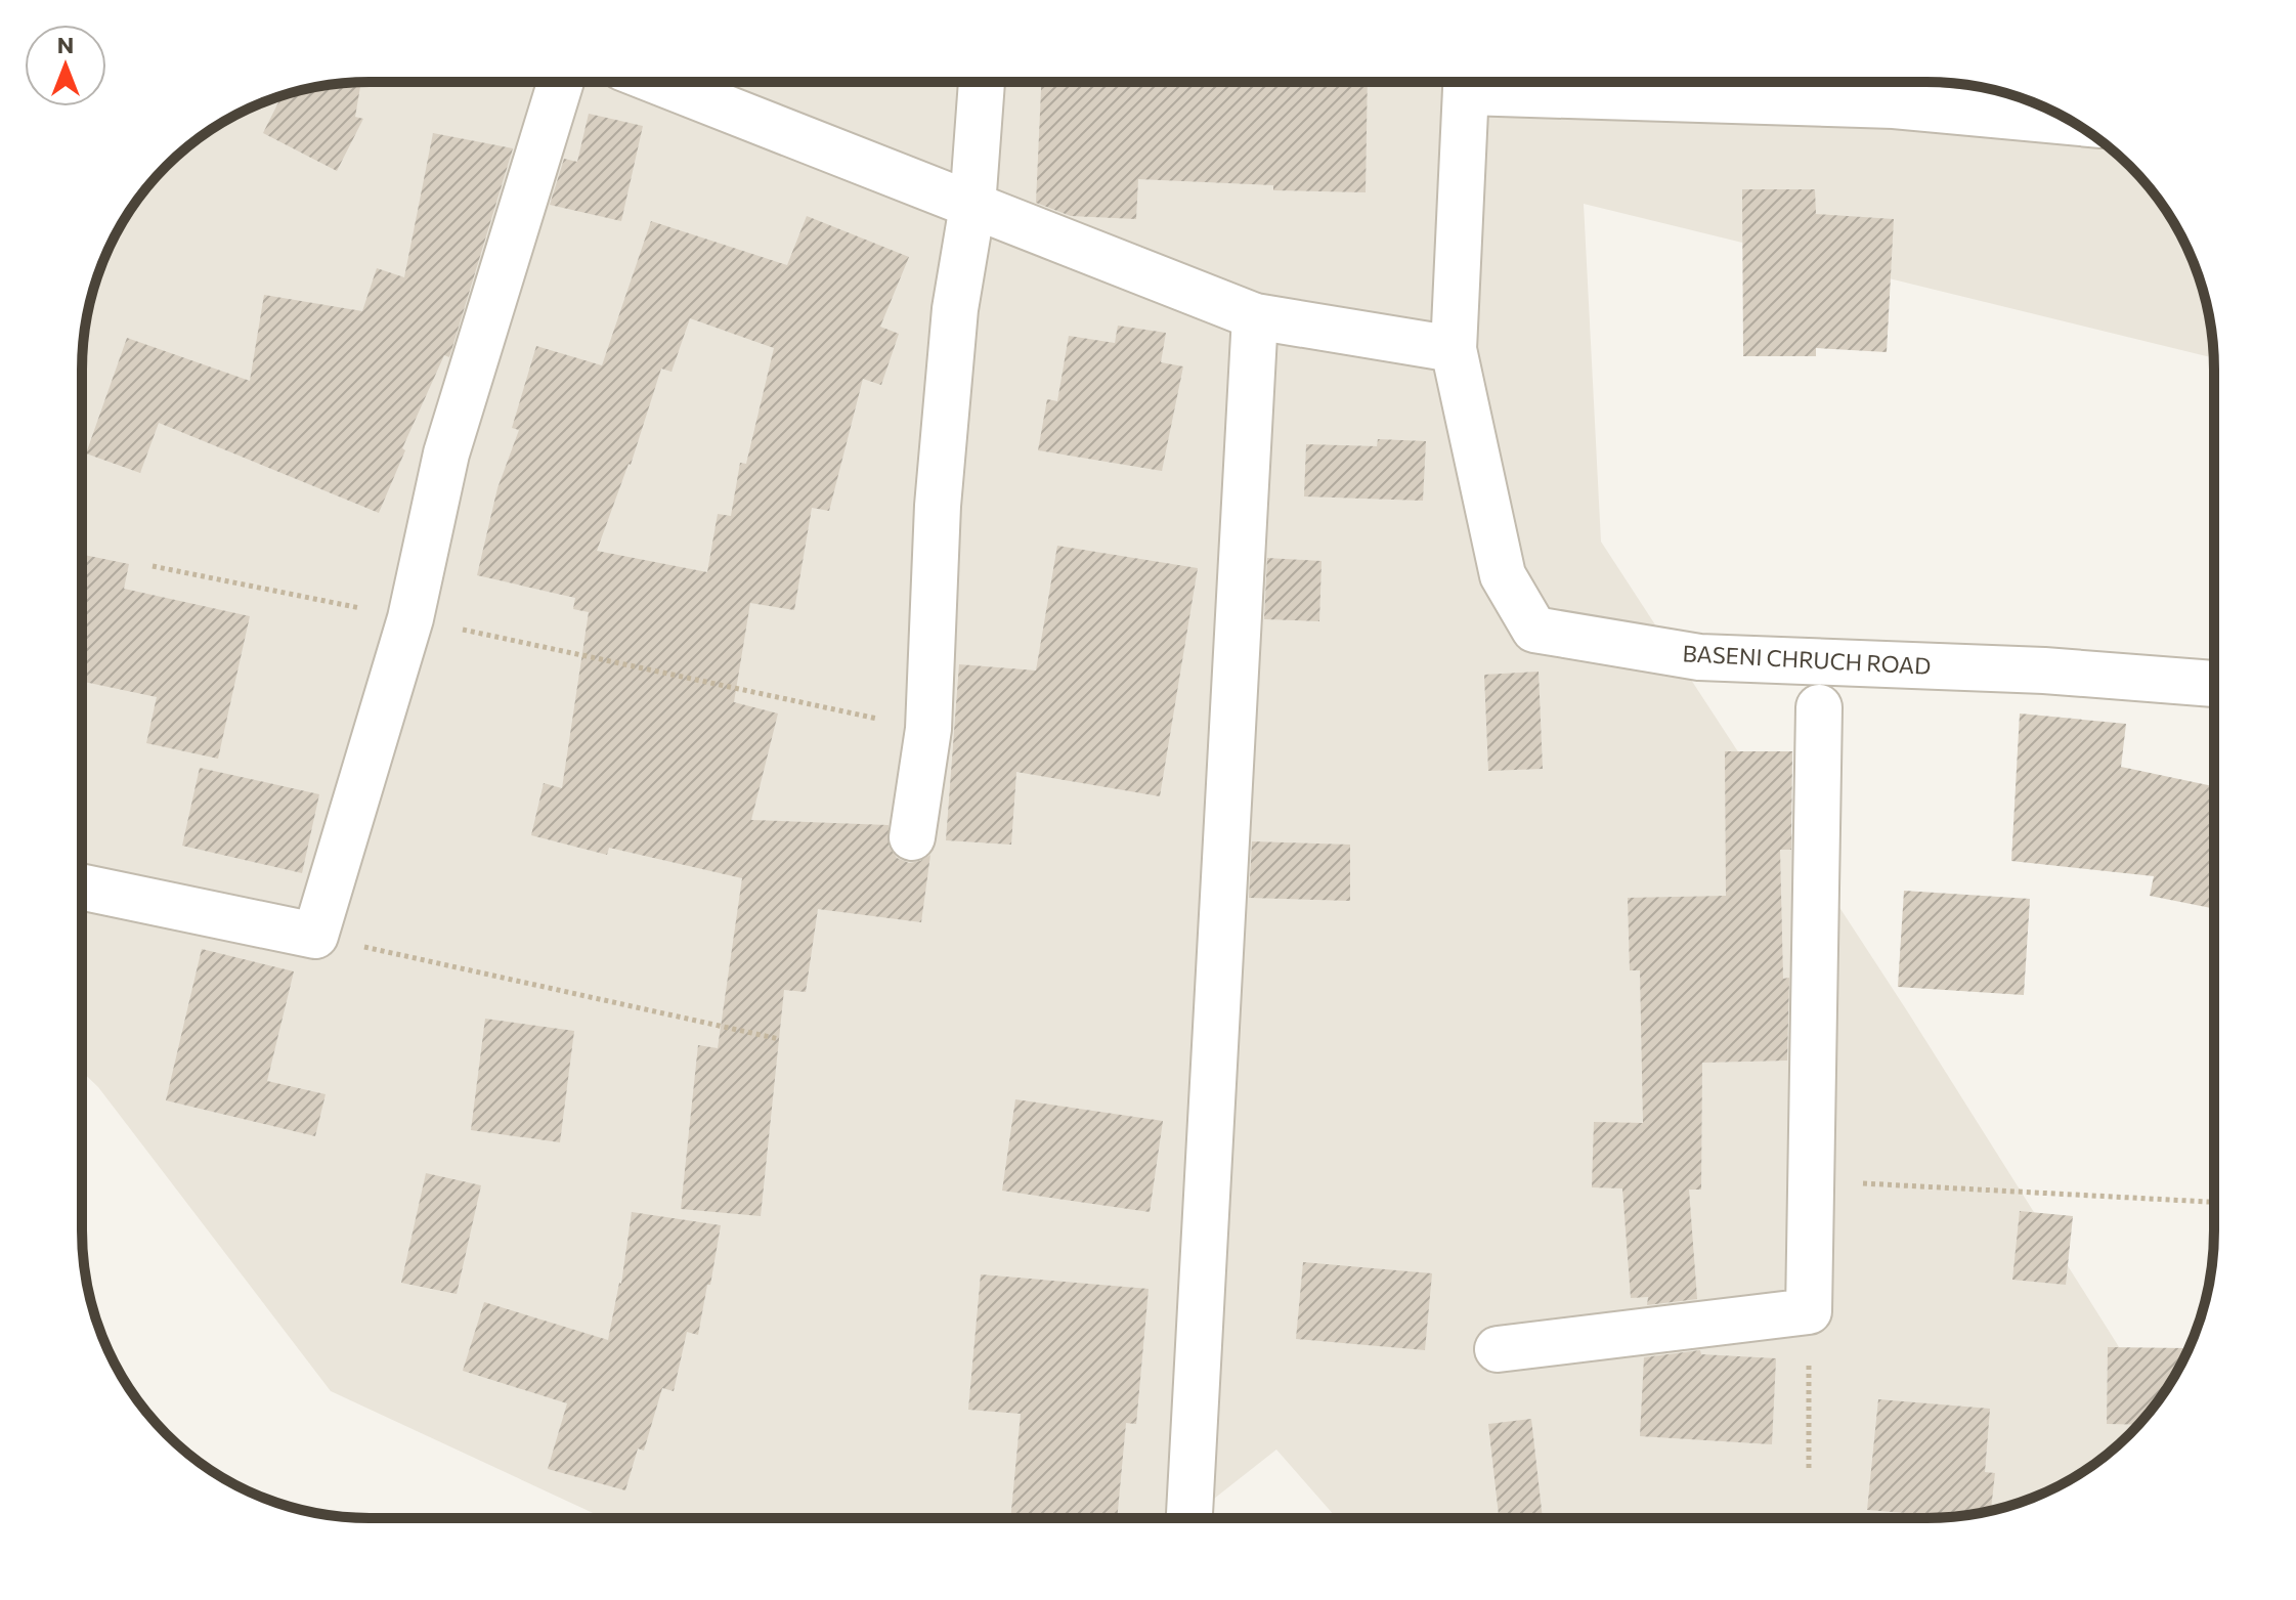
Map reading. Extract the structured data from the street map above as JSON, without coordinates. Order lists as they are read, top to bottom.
{
  "streets": {
    "street": ["BASENI CHRUCH ROAD"]
  },
  "north": "top"
}
